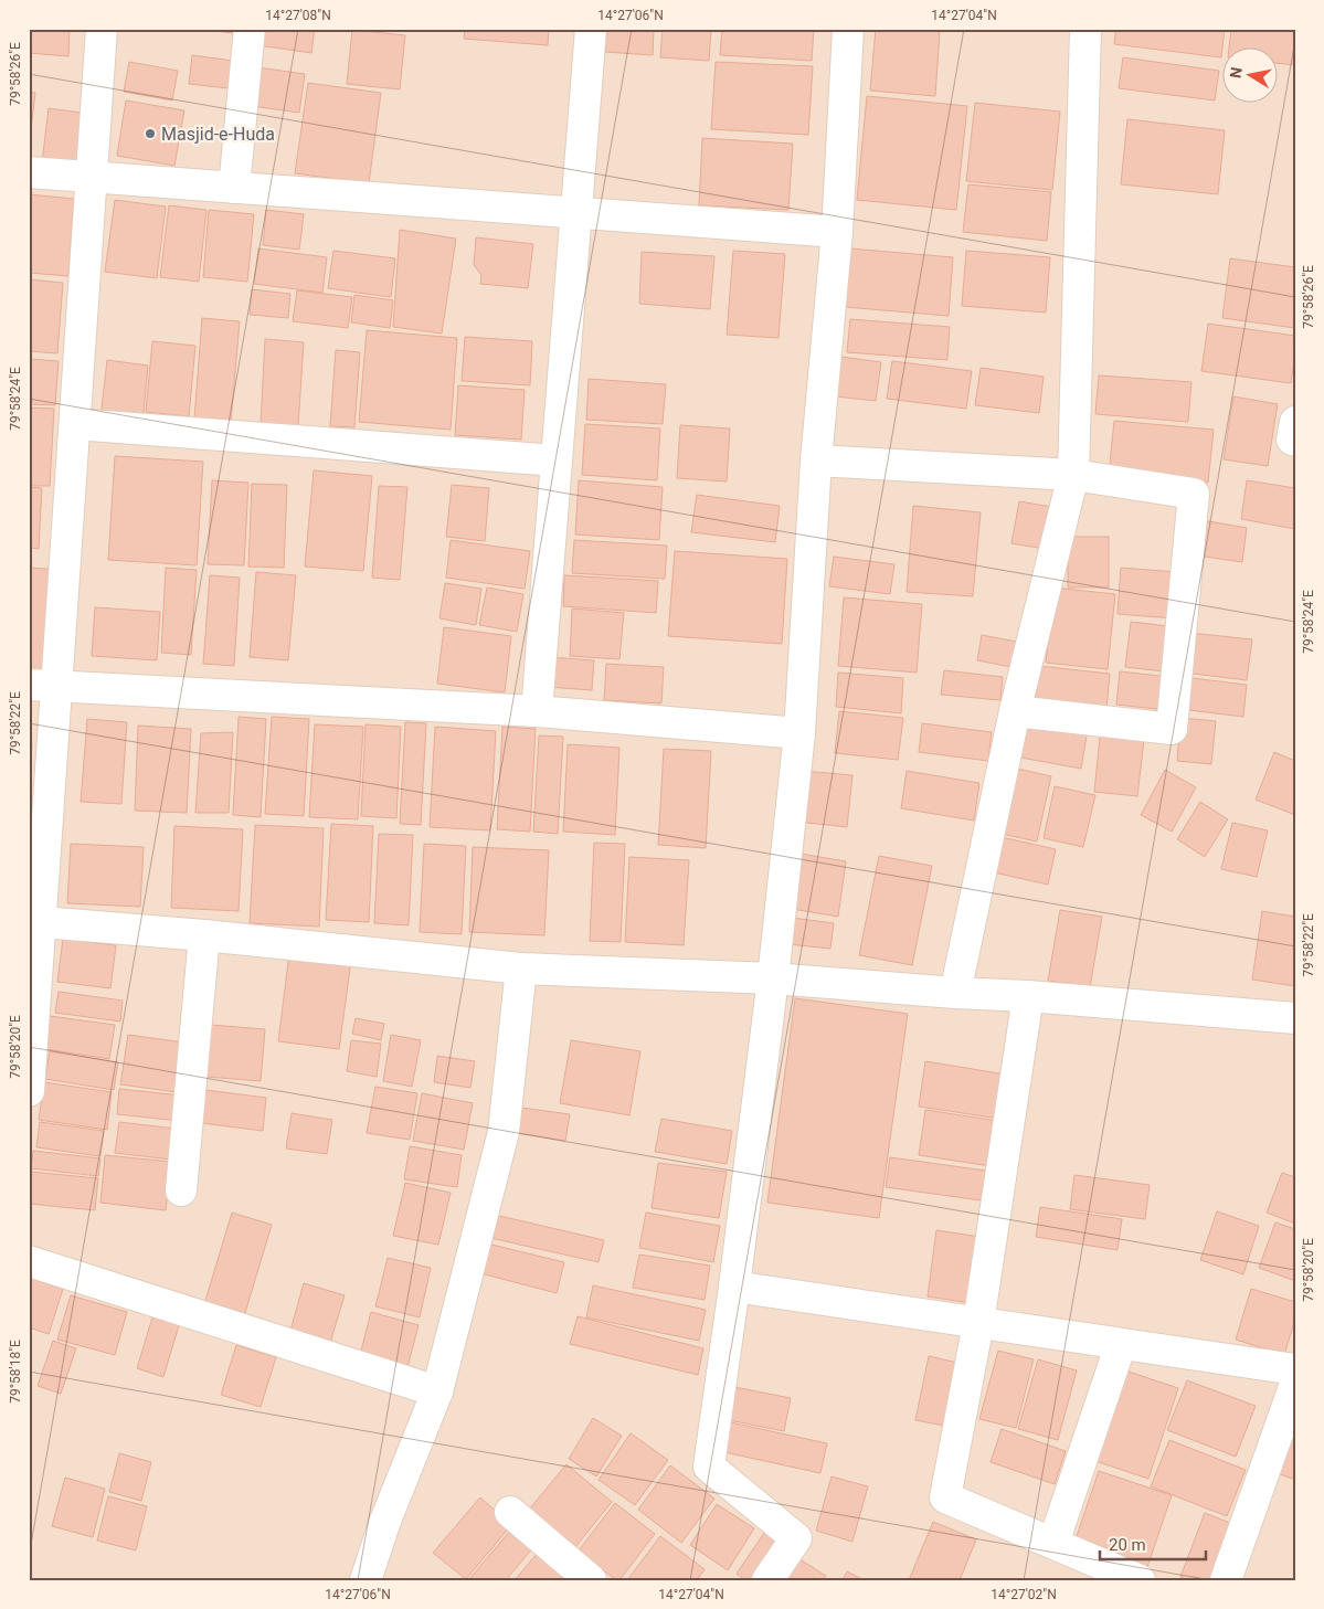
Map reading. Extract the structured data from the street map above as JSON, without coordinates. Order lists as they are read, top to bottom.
{
  "places": ["Masjid-e-Huda"],
  "scale_bar": "20 m",
  "north": "left",
  "coordinates": [
    "14°27'08\"N",
    "14°27'06\"N",
    "14°27'04\"N",
    "79°58'26\"E",
    "79°58'24\"E",
    "79°58'22\"E",
    "79°58'20\"E",
    "79°58'18\"E",
    "14°27'02\"N"
  ]
}
